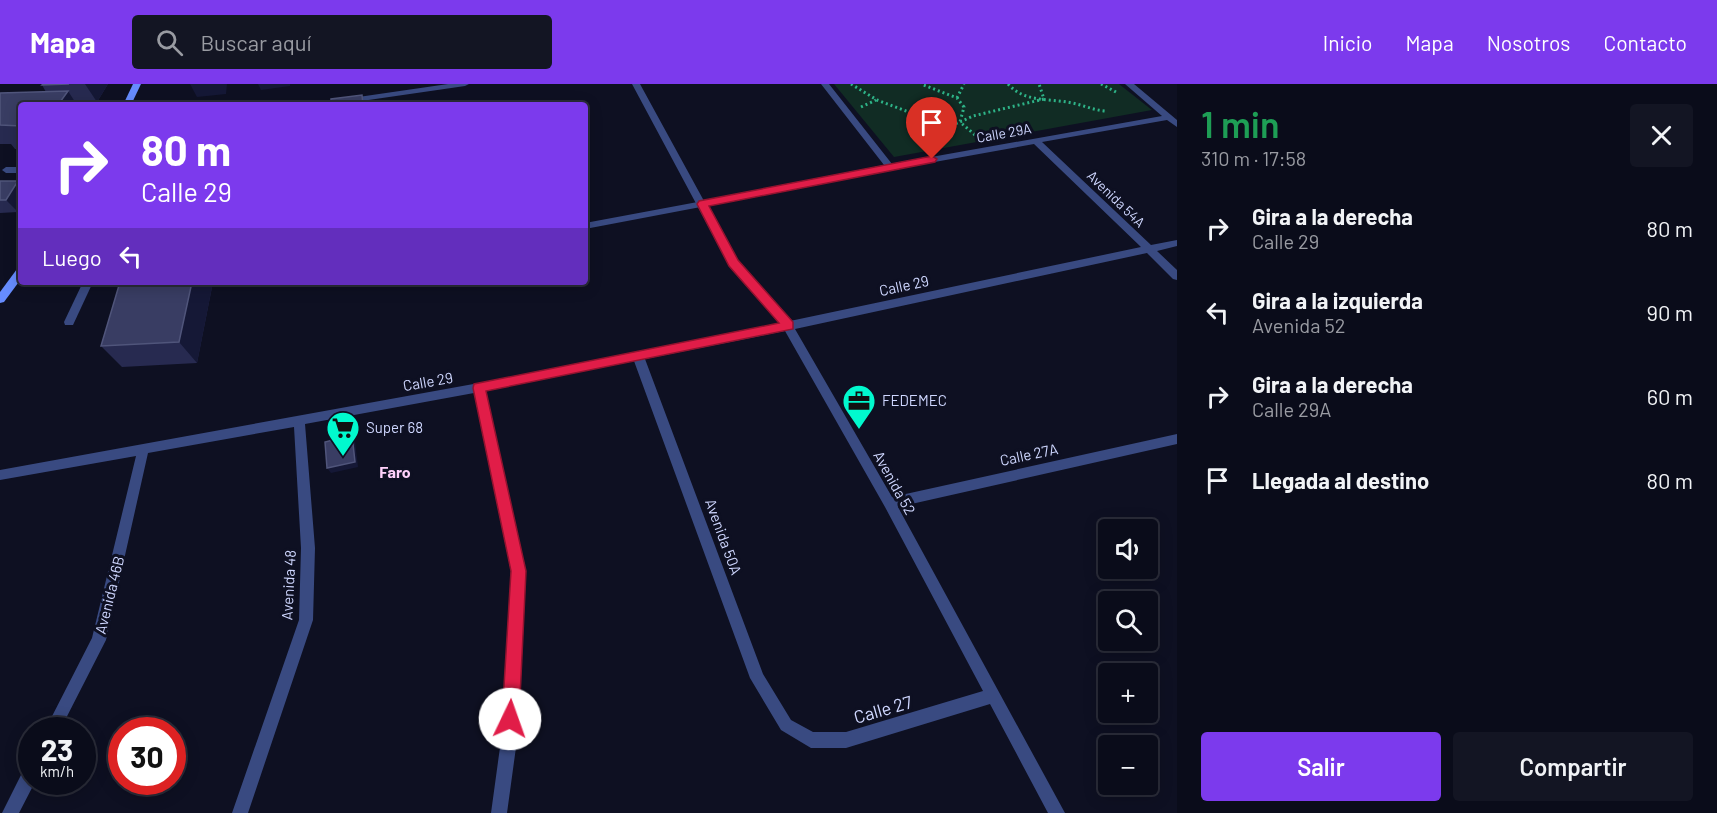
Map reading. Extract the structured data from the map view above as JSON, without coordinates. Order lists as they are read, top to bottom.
{
  "streets": {
    "street": [
      "Calle 29A",
      "Avenida 54A",
      "Calle 29",
      "Calle 27A",
      "Avenida 52",
      "Avenida 50A",
      "Avenida 48",
      "Avenida 46B",
      "Calle 27"
    ]
  },
  "crossings": [
    ["Calle 29A", "Avenida 54A"],
    ["Calle 29A", "Avenida 52"],
    ["Avenida 54A", "Calle 29"],
    ["Calle 29", "Avenida 52"],
    ["Calle 29", "Avenida 50A"],
    ["Calle 29", "Avenida 48"],
    ["Calle 29", "Avenida 46B"],
    ["Calle 27A", "Avenida 52"],
    ["Avenida 52", "Calle 27"],
    ["Avenida 50A", "Calle 27"]
  ],
  "districts": ["Faro"],
  "places": {
    "office": ["FEDEMEC"],
    "supermarket": ["Super 68"]
  },
  "page": {
    "header": "Mapa",
    "search": "Buscar aquí",
    "nav": [
      "Inicio",
      "Mapa",
      "Nosotros",
      "Contacto"
    ],
    "heading": ["1 min", "310 m · 17:58"],
    "turn": ["80 m", "Calle 29"],
    "list": [
      {
        "name": "Gira a la derecha",
        "note": "Calle 29",
        "value": "80 m"
      },
      {
        "name": "Gira a la izquierda",
        "note": "Avenida 52",
        "value": "90 m"
      },
      {
        "name": "Gira a la derecha",
        "note": "Calle 29A",
        "value": "60 m"
      },
      {
        "name": "Llegada al destino",
        "value": "80 m"
      }
    ],
    "then": "Luego",
    "map_buttons": ["+", "−"],
    "speed": "23 km/h",
    "limit": "30",
    "buttons": ["Salir", "Compartir"]
  }
}
